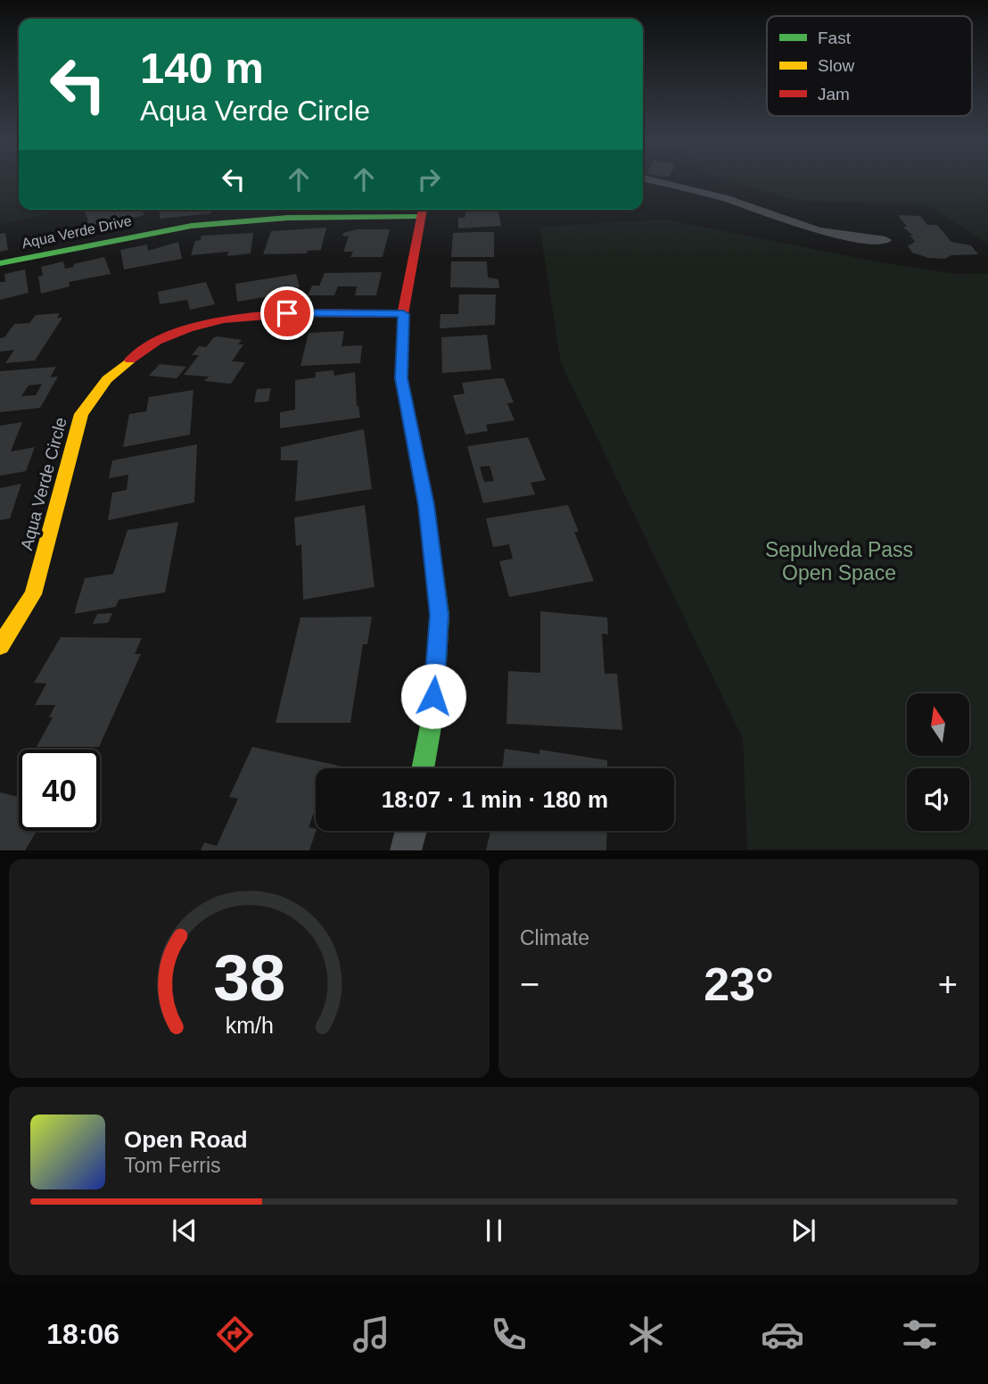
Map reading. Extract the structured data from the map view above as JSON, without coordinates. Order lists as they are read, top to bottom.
{
  "streets": {
    "street": ["Aqua Verde Drive", "Aqua Verde Circle"]
  },
  "parks": ["Sepulveda Pass Open Space"],
  "legend": ["Fast", "Slow", "Jam"],
  "north": "top",
  "page": {
    "turn": ["140 m", "Aqua Verde Circle"],
    "limit": "40",
    "trip": "18:07 · 1 min · 180 m",
    "tile": "Climate",
    "heat": ["−", "23°", "+"],
    "song": ["Open Road", "Tom Ferris"],
    "tabs": "18:06",
    "gauge": ["38", "km/h"]
  }
}
